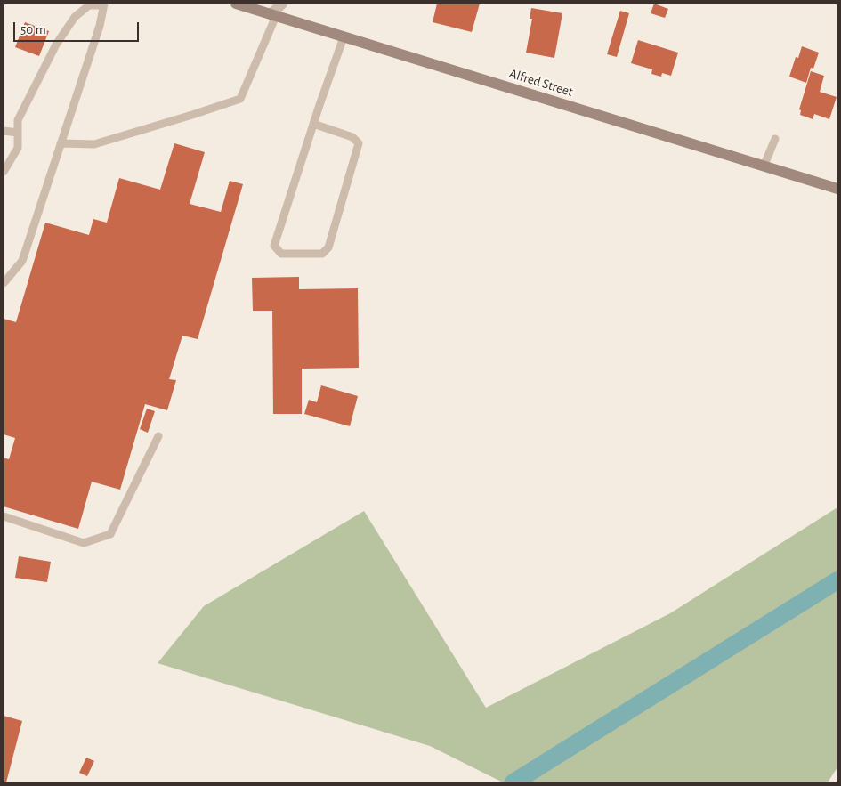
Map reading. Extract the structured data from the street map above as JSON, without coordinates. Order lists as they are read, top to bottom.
{
  "streets": {
    "main road": ["Alfred Street"]
  },
  "scale_bar": "50 m"
}
